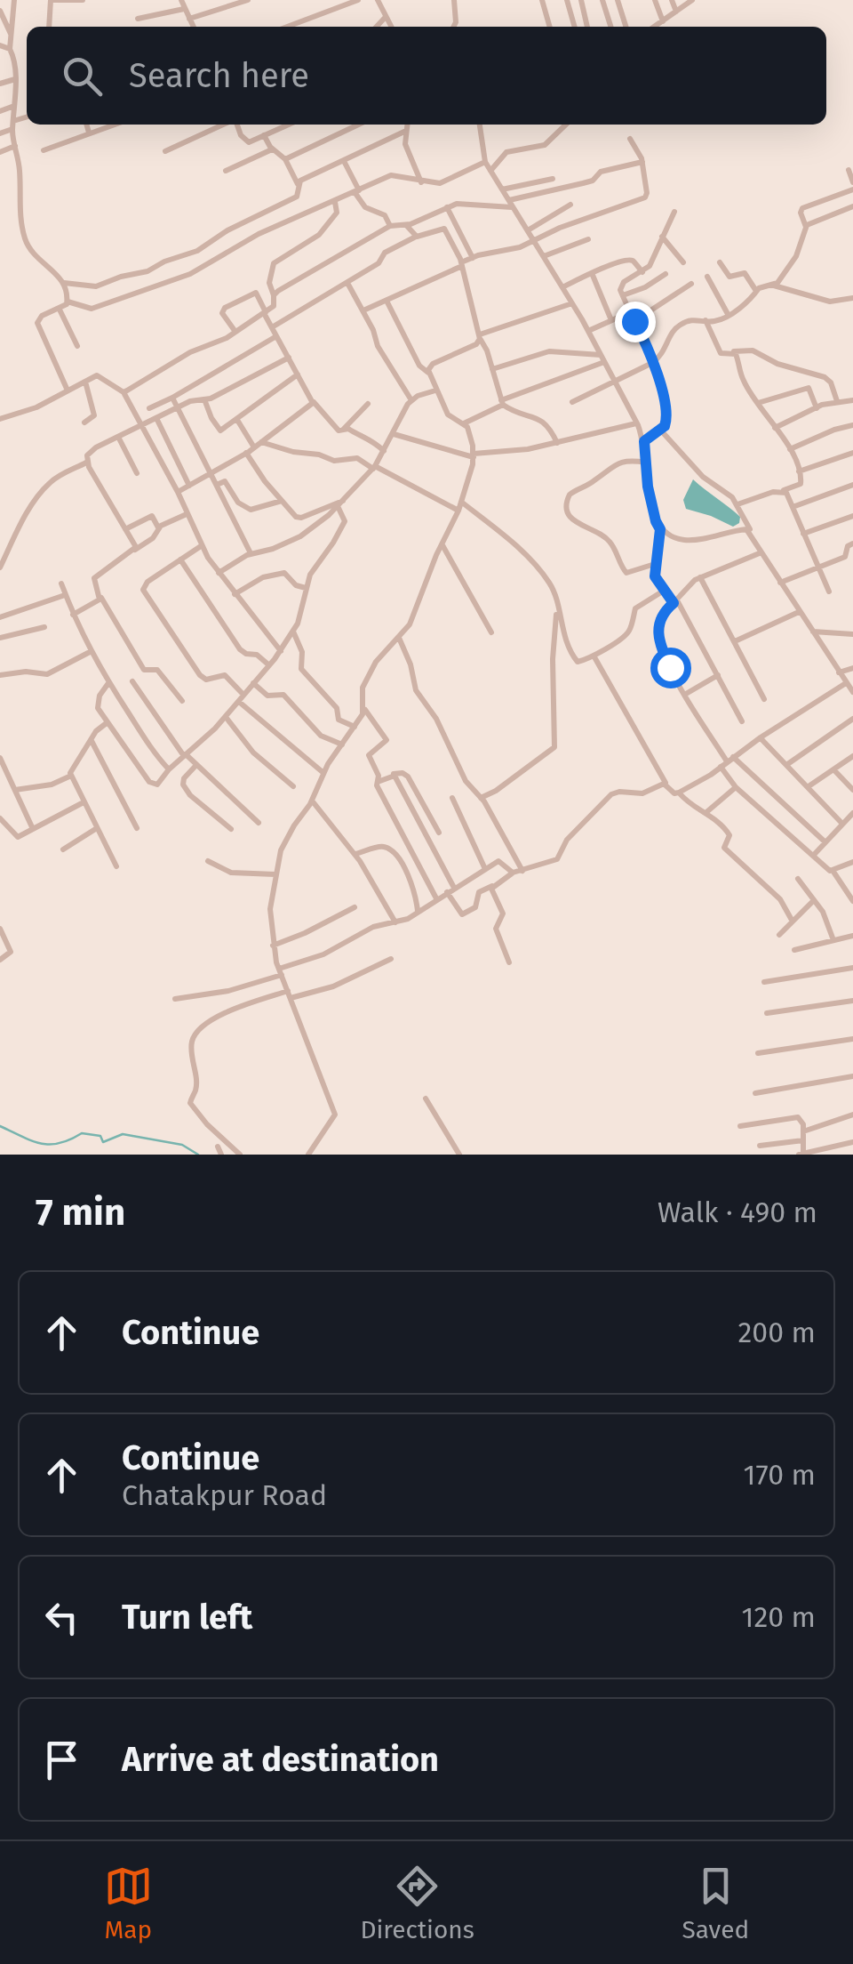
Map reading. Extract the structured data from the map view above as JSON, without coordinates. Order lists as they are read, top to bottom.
{
  "page": {
    "search": "Search here",
    "heading": ["7 min", "Walk · 490 m"],
    "list": [
      ["Continue", "200 m"],
      ["Continue", "Chatakpur Road", "170 m"],
      ["Turn left", "120 m"],
      "Arrive at destination"
    ],
    "nav": ["Map", "Directions", "Saved"]
  }
}
